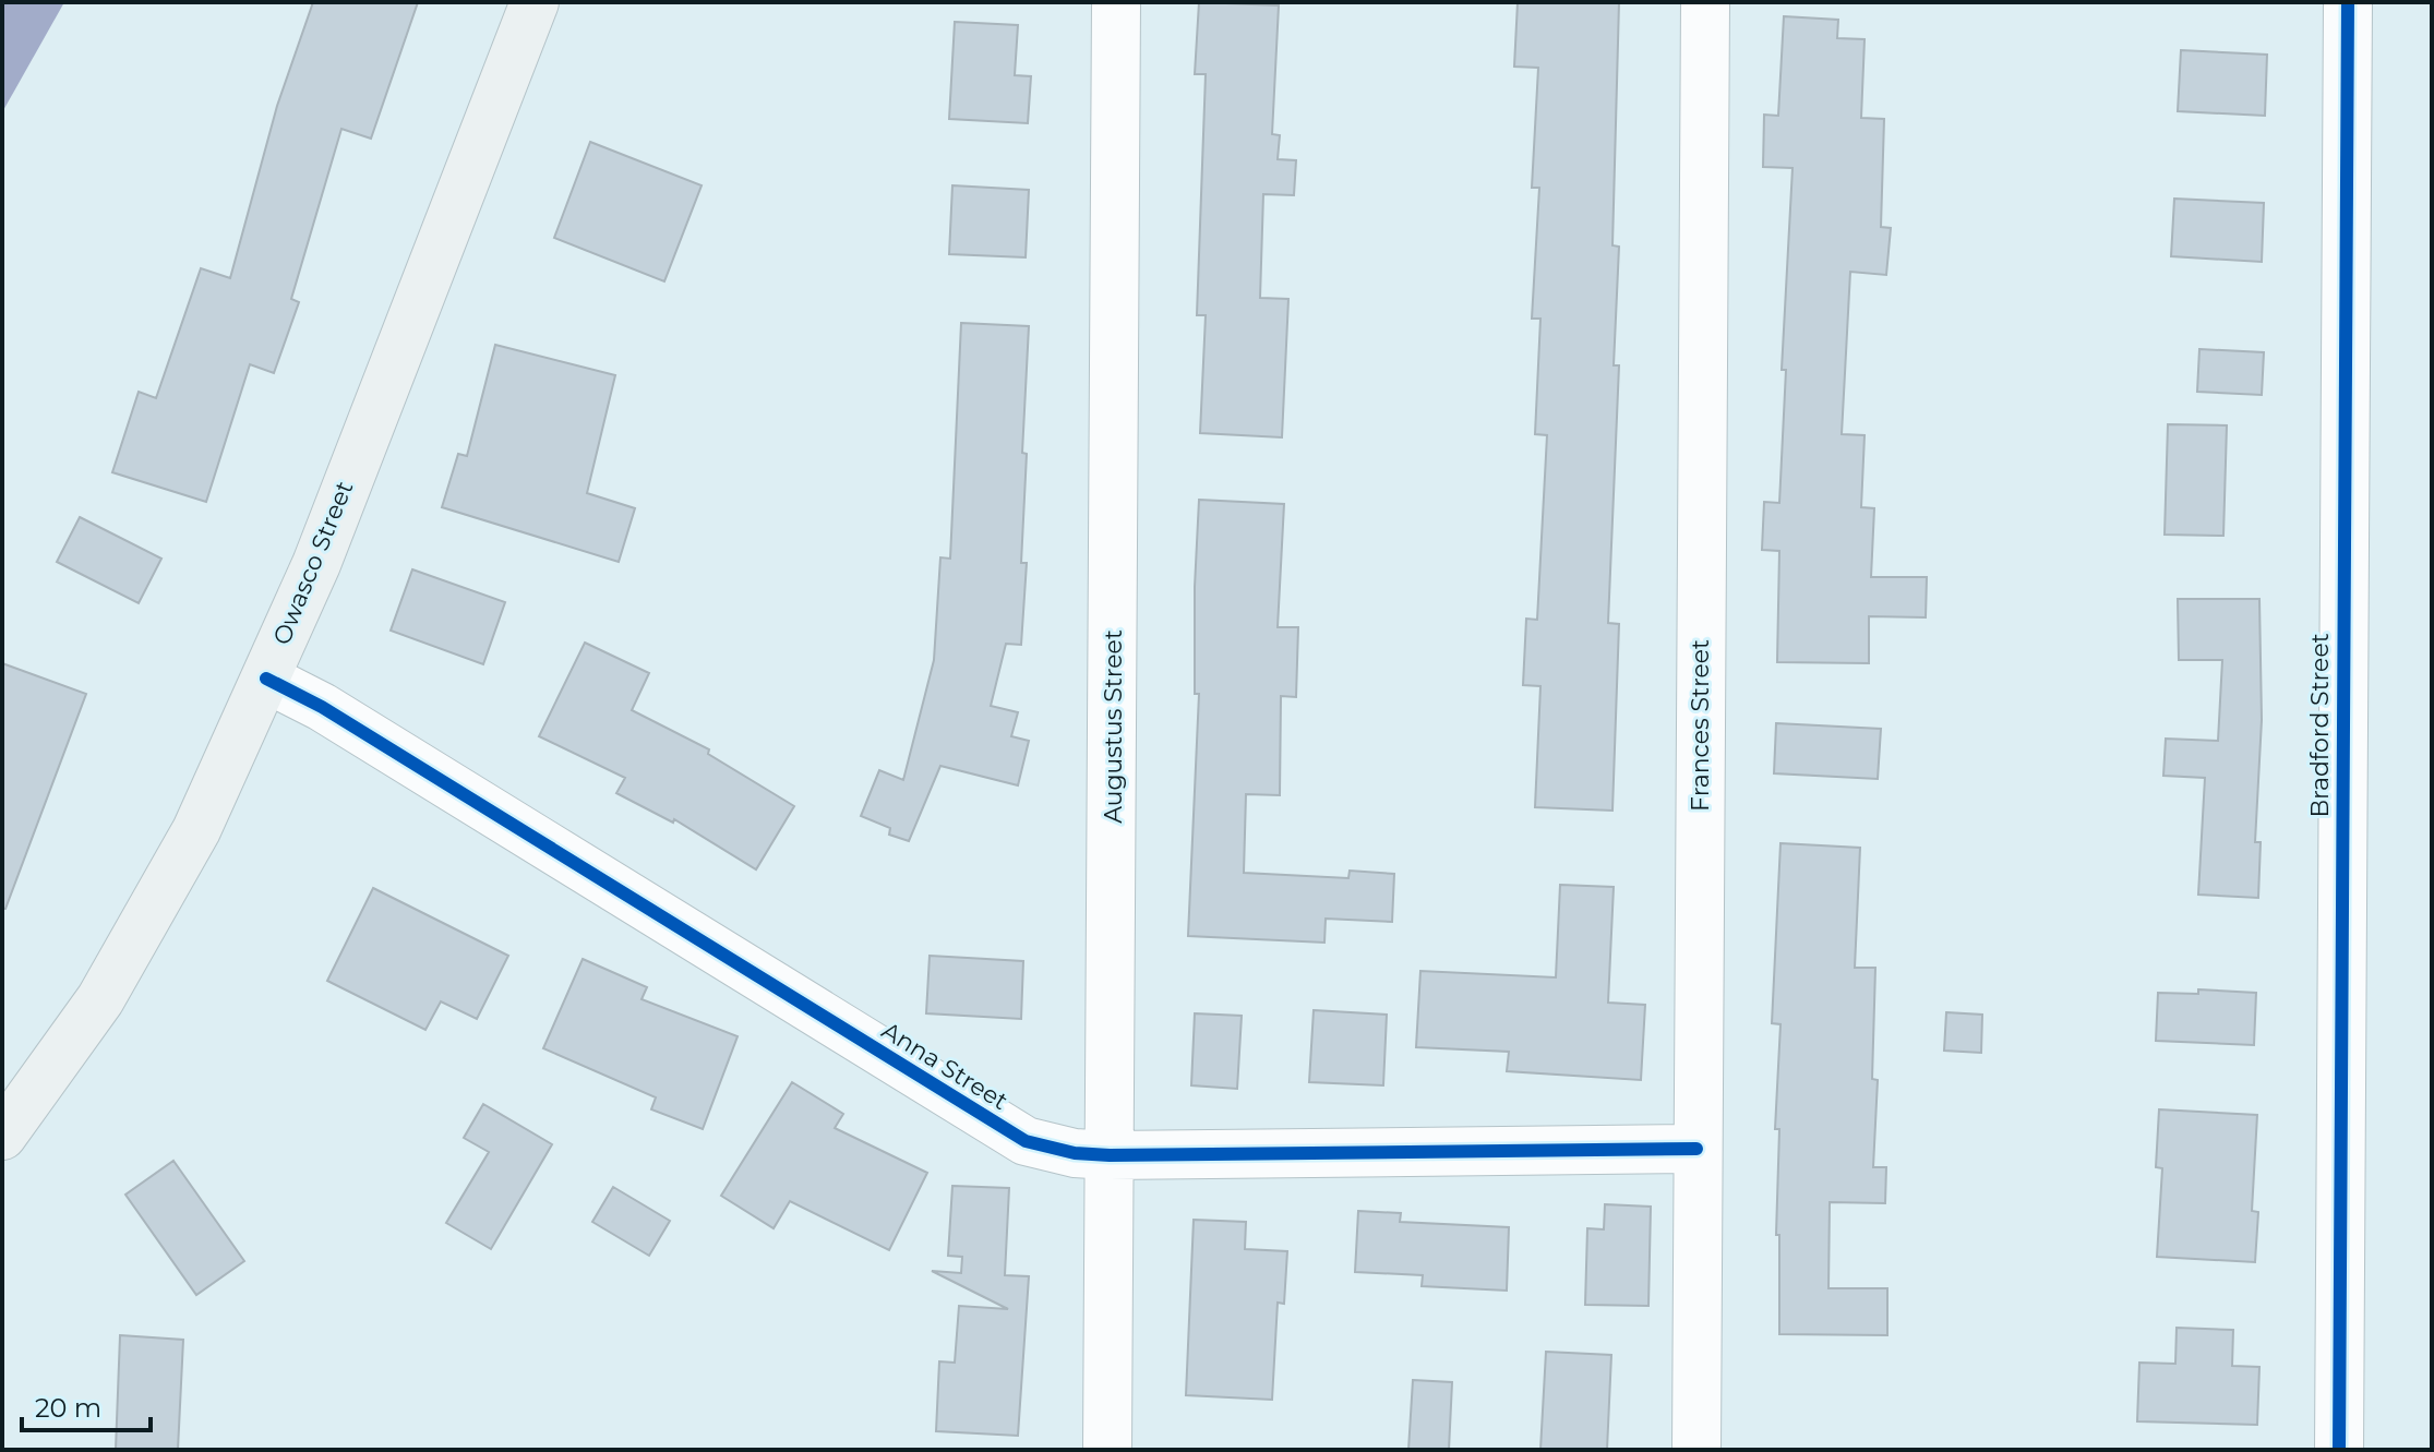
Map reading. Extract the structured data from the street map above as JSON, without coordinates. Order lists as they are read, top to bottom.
{
  "streets": {
    "main road": ["Owasco Street"],
    "street": [
      "Frances Street",
      "Bradford Street",
      "Augustus Street",
      "Anna Street"
    ]
  },
  "crossings": [
    ["Owasco Street", "Anna Street"],
    ["Frances Street", "Anna Street"],
    ["Augustus Street", "Anna Street"]
  ],
  "scale_bar": "20 m"
}
